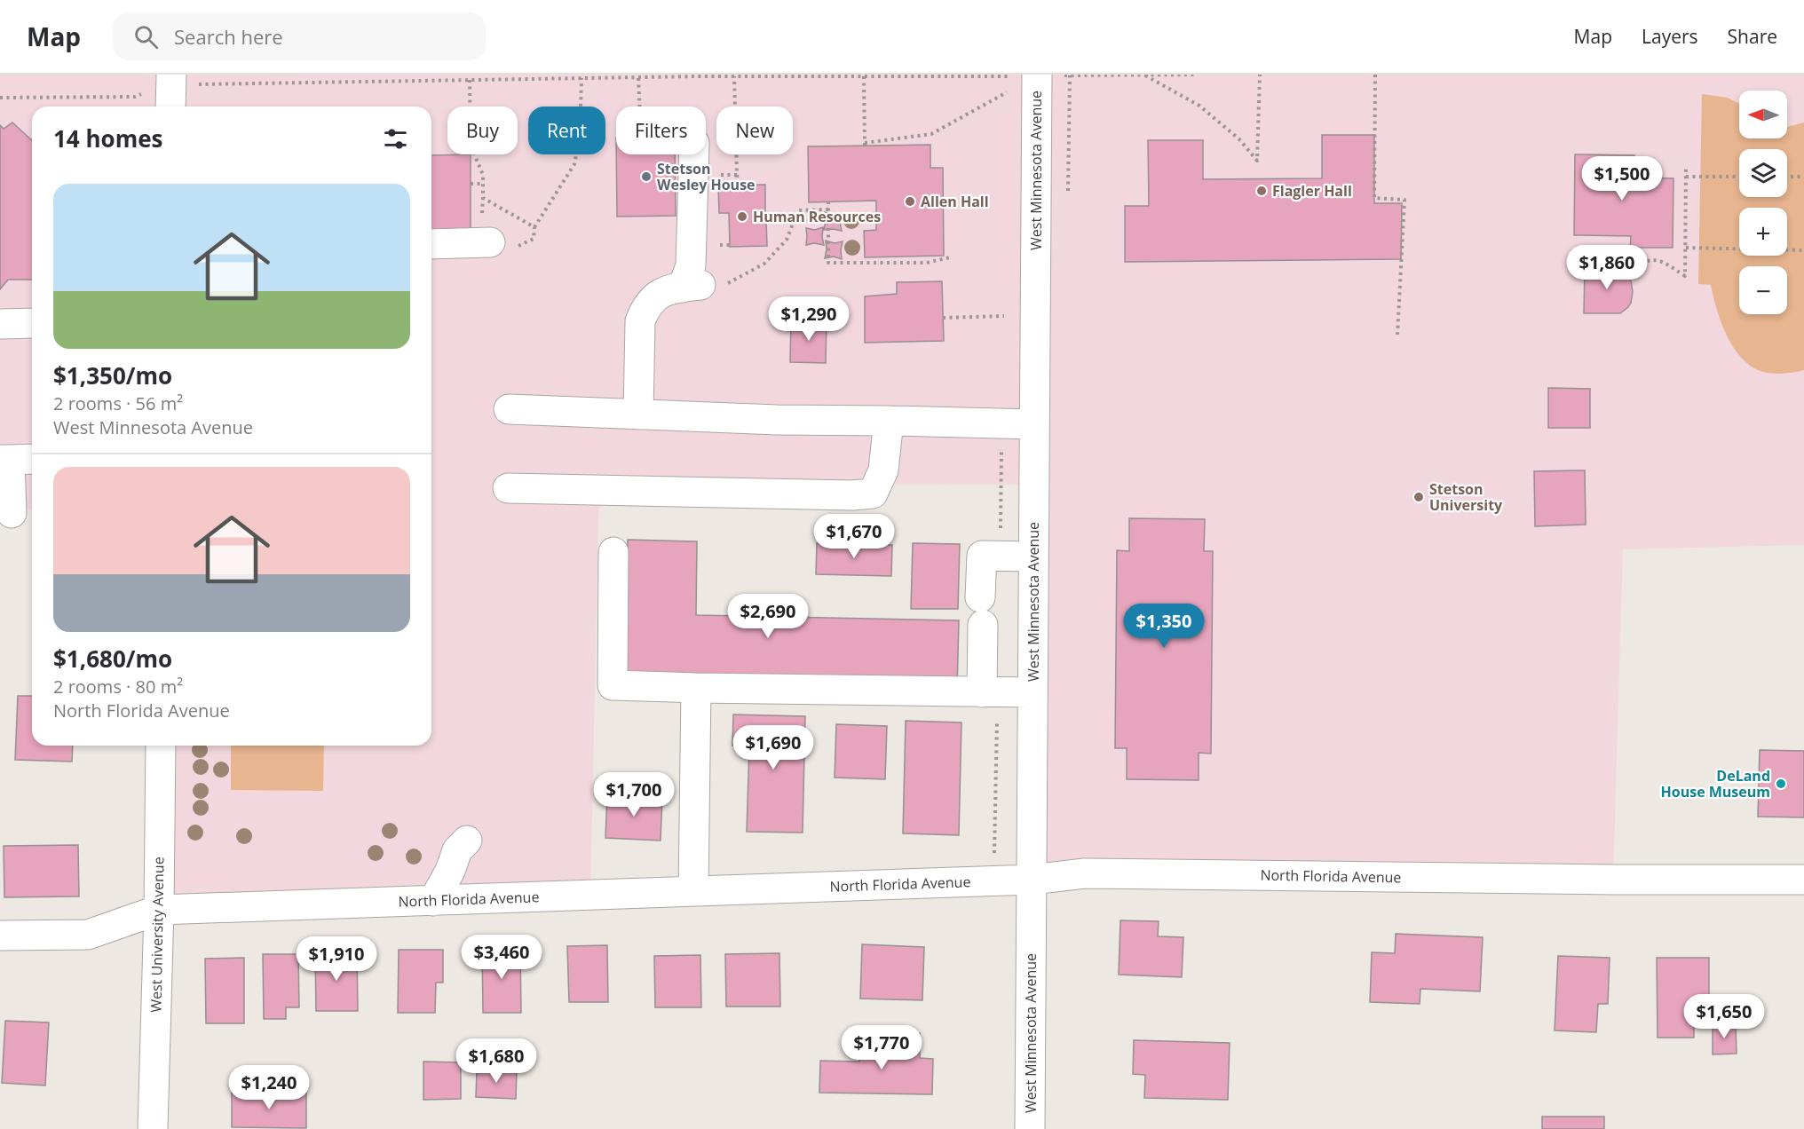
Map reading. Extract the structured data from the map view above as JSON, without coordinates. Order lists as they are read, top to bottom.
{
  "streets": {
    "street": ["West Minnesota Avenue", "North Florida Avenue", "West University Avenue"]
  },
  "crossings": [
    ["West Minnesota Avenue", "North Florida Avenue"],
    ["North Florida Avenue", "West University Avenue"]
  ],
  "places": [
    "Stetson Wesley House",
    "Flagler Hall",
    "Allen Hall",
    "Human Resources",
    "Stetson University",
    "DeLand House Museum"
  ],
  "north": "left",
  "page": {
    "header": "Map",
    "search": "Search here",
    "nav": ["Map", "Layers", "Share"],
    "map_buttons": ["+", "−"],
    "chip": [
      "Buy",
      "Rent",
      "Filters",
      "New"
    ],
    "heading": "14 homes",
    "price": [
      "$1,500",
      "$1,860",
      "$1,290",
      "$1,670",
      "$2,690",
      "$1,350",
      "$1,690",
      "$1,700",
      "$3,460",
      "$1,910",
      "$1,650",
      "$1,770",
      "$1,680",
      "$1,240"
    ],
    "list": [
      {
        "name": "$1,350/mo",
        "note": "2 rooms · 56 m² · West Minnesota Avenue"
      },
      {
        "name": "$1,680/mo",
        "note": "2 rooms · 80 m² · North Florida Avenue"
      }
    ]
  }
}
